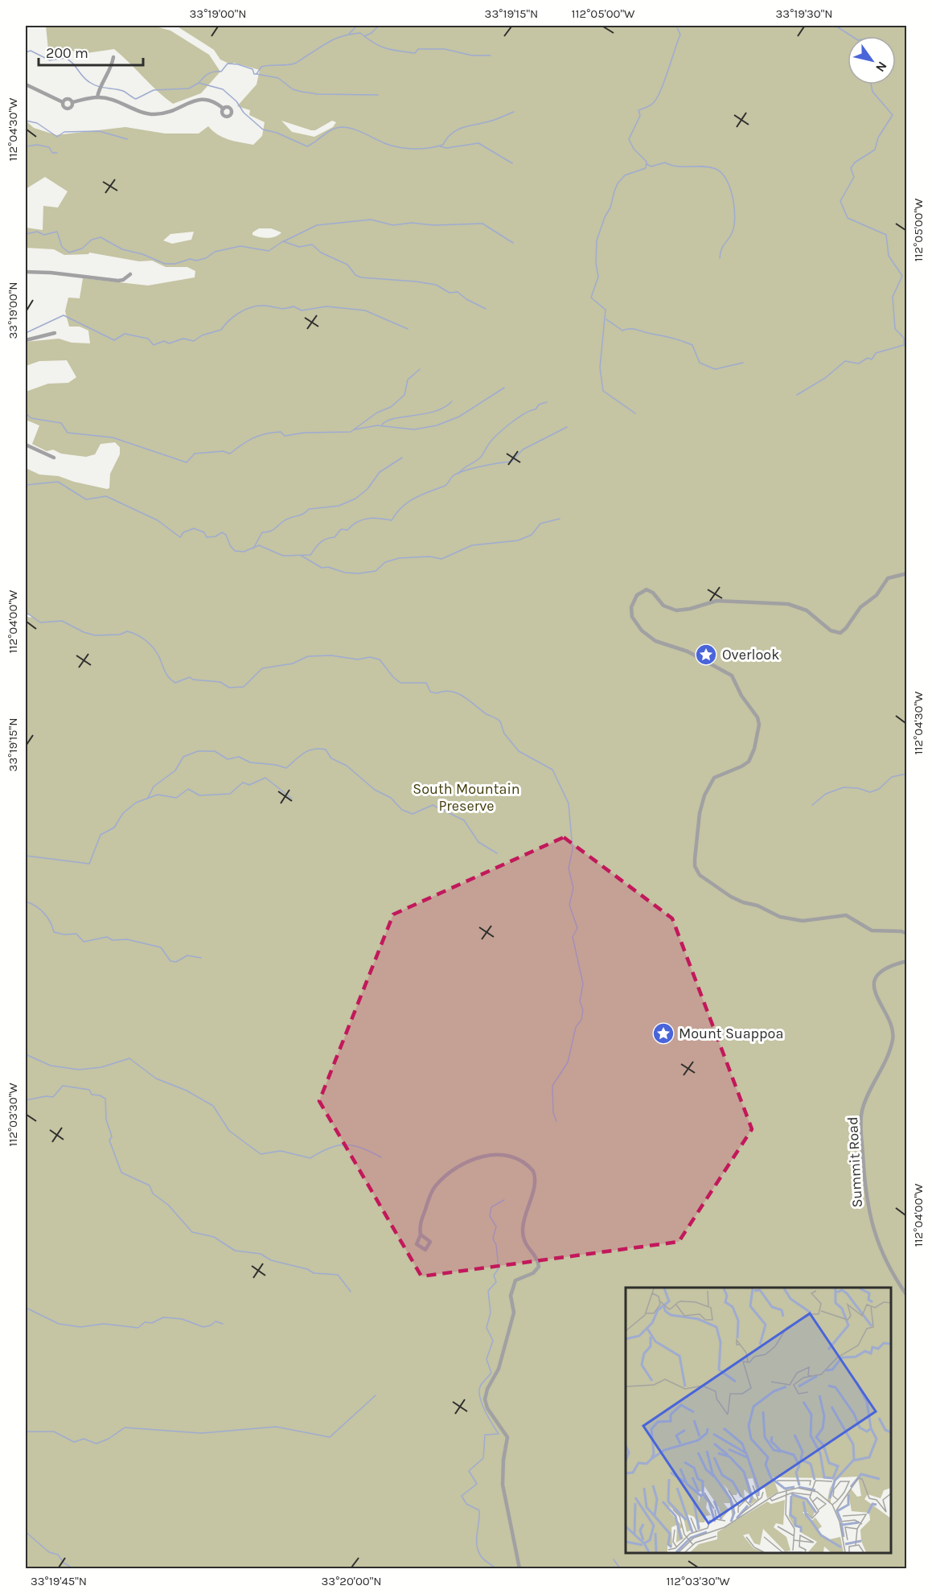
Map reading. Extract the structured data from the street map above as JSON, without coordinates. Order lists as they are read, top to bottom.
{
  "streets": {
    "street": ["Summit Road"]
  },
  "parks": ["South Mountain Preserve"],
  "places": {
    "place": ["Overlook", "Mount Suappoa"]
  },
  "scale_bar": "200 m",
  "north": "bottom right",
  "coordinates": [
    "33°19'00\"N",
    "33°19'15\"N",
    "112°05'00\"W",
    "33°19'30\"N",
    "112°04'30\"W",
    "112°04'00\"W",
    "112°03'30\"W",
    "33°19'45\"N",
    "33°20'00\"N"
  ]
}
